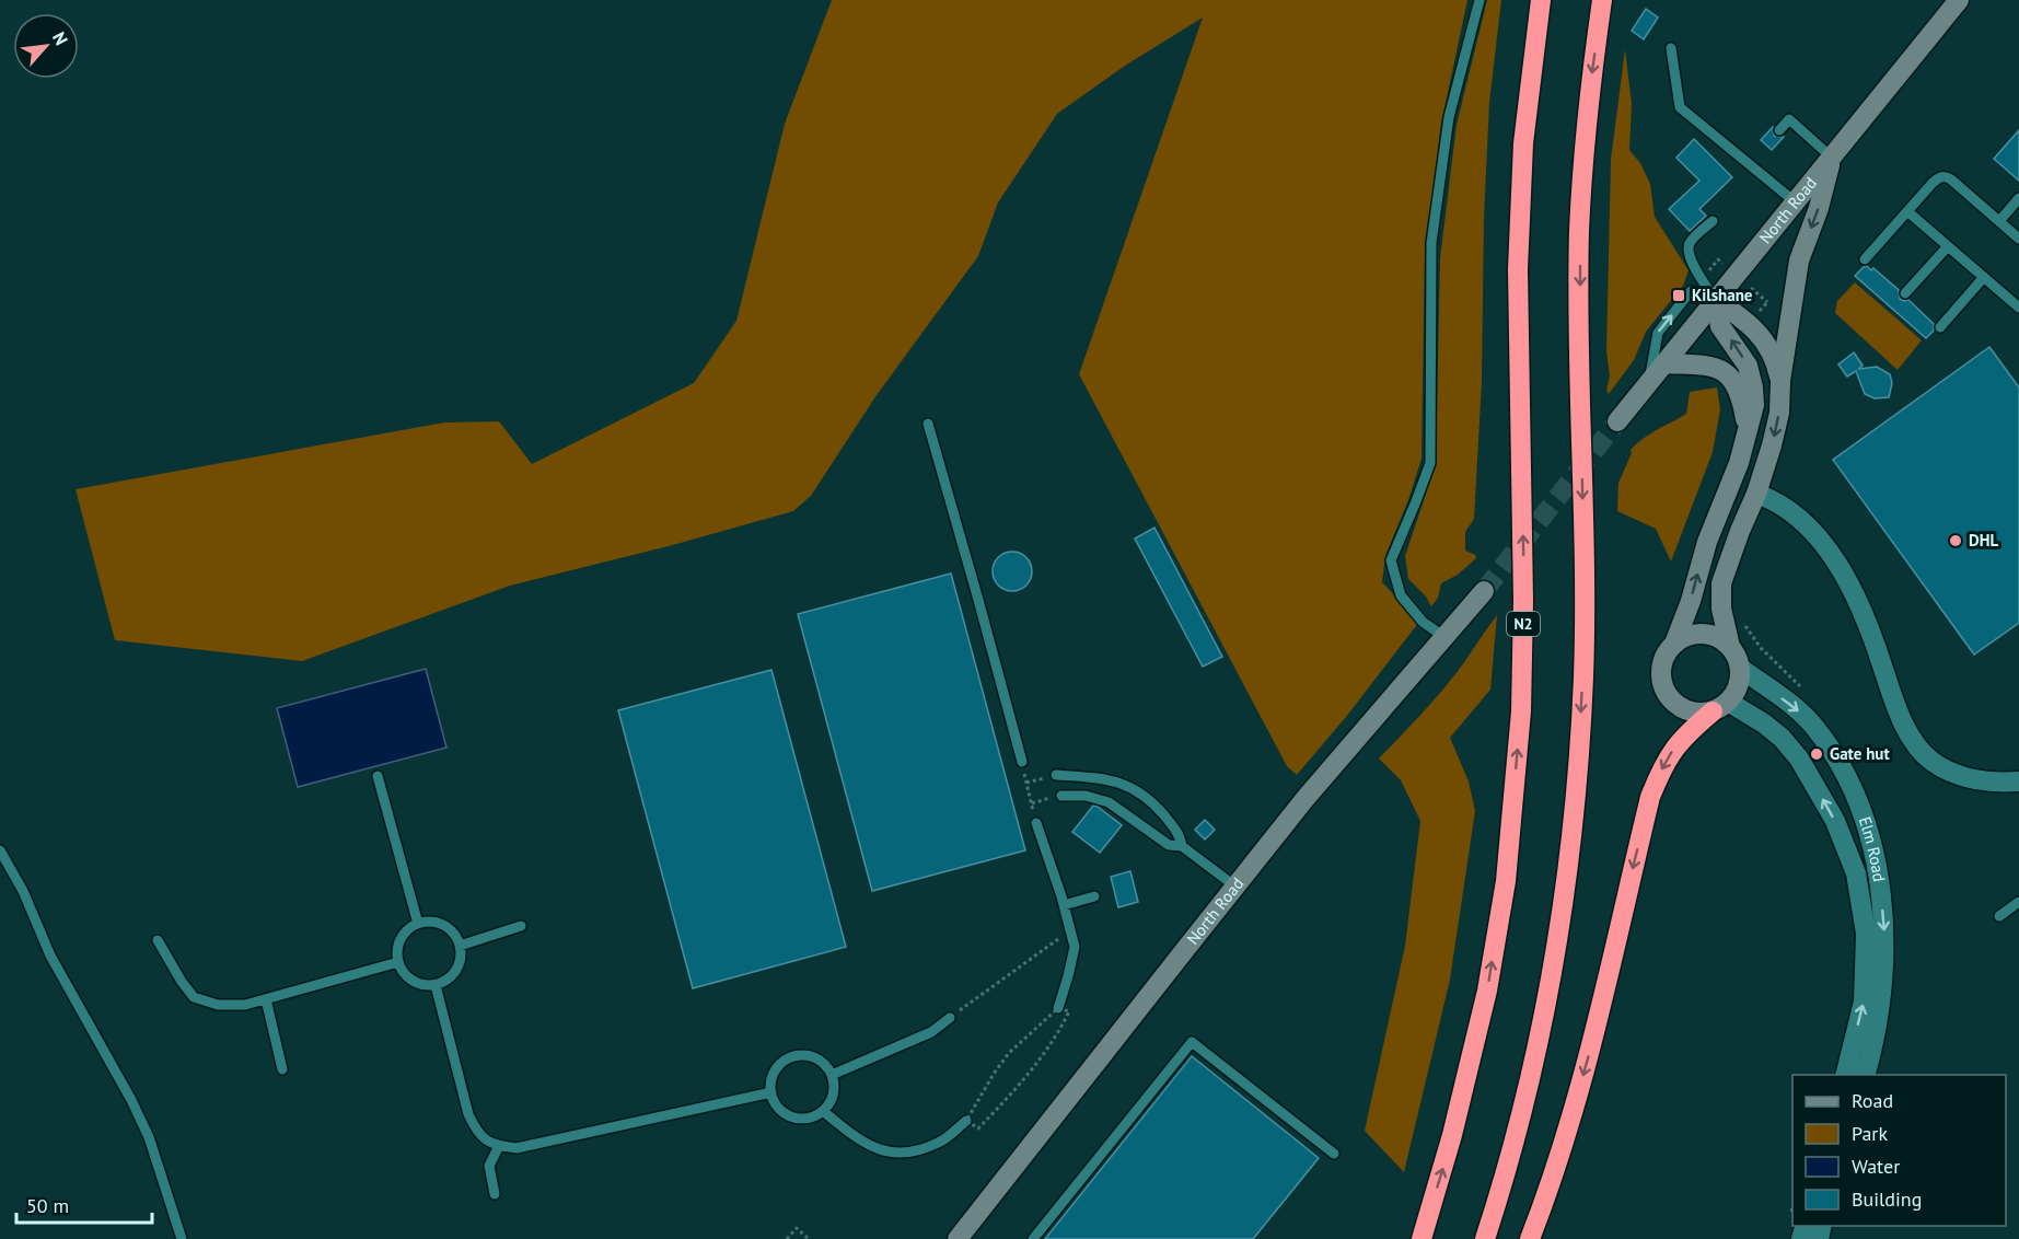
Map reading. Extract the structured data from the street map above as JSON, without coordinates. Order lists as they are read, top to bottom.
{
  "streets": {
    "highway": ["N2"],
    "main road": ["North Road"],
    "street": ["Elm Road"]
  },
  "places": {
    "transit": ["Kilshane"],
    "other": ["DHL", "Gate hut"]
  },
  "legend": [
    "Road",
    "Park",
    "Water",
    "Building"
  ],
  "scale_bar": "50 m",
  "north": "top right"
}
